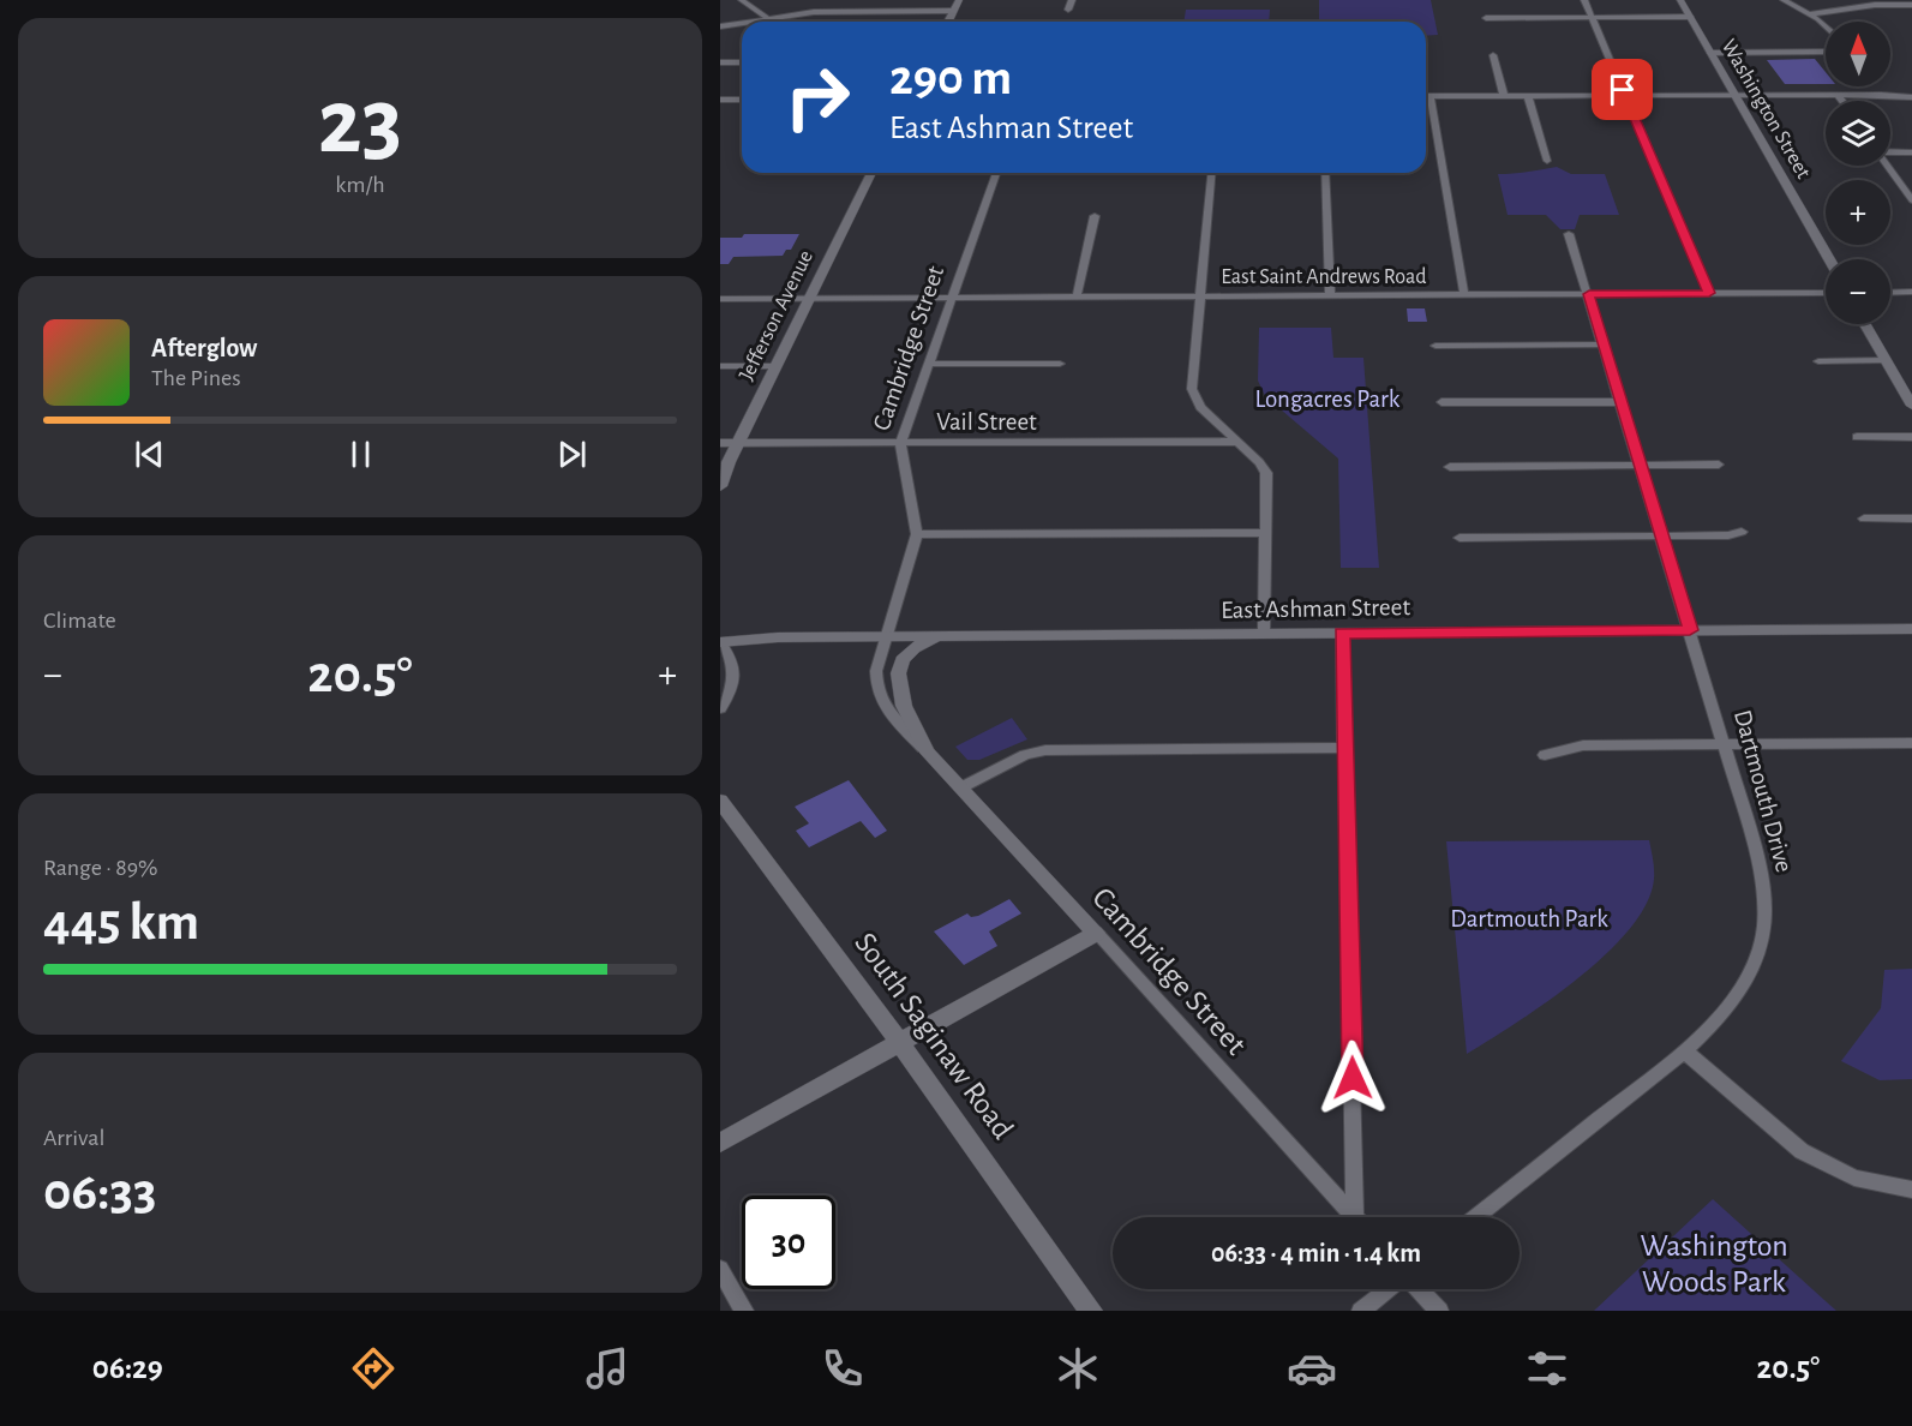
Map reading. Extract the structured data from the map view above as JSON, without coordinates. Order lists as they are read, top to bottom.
{
  "streets": {
    "street": [
      "Washington Street",
      "East Saint Andrews Road",
      "Jefferson Avenue",
      "Cambridge Street",
      "Vail Street",
      "East Ashman Street",
      "Dartmouth Drive",
      "South Saginaw Road"
    ]
  },
  "crossings": [
    ["East Saint Andrews Road", "Jefferson Avenue"],
    ["East Saint Andrews Road", "Cambridge Street"],
    ["East Saint Andrews Road", "Dartmouth Drive"],
    ["Jefferson Avenue", "Vail Street"],
    ["Cambridge Street", "Vail Street"],
    ["Cambridge Street", "East Ashman Street"],
    ["East Ashman Street", "Dartmouth Drive"]
  ],
  "parks": ["Longacres Park", "Dartmouth Park", "Washington Woods Park"],
  "north": "top",
  "page": {
    "tile": [
      ["23", "km/h"],
      "Climate",
      ["Range · 89%", "445 km"],
      ["Arrival", "06:33"]
    ],
    "map_buttons": ["+", "−"],
    "turn": ["290 m", "East Ashman Street"],
    "song": ["Afterglow", "The Pines"],
    "heat": ["−", "20.5°", "+"],
    "limit": "30",
    "trip": "06:33 · 4 min · 1.4 km",
    "tabs": ["06:29", "20.5°"]
  }
}
